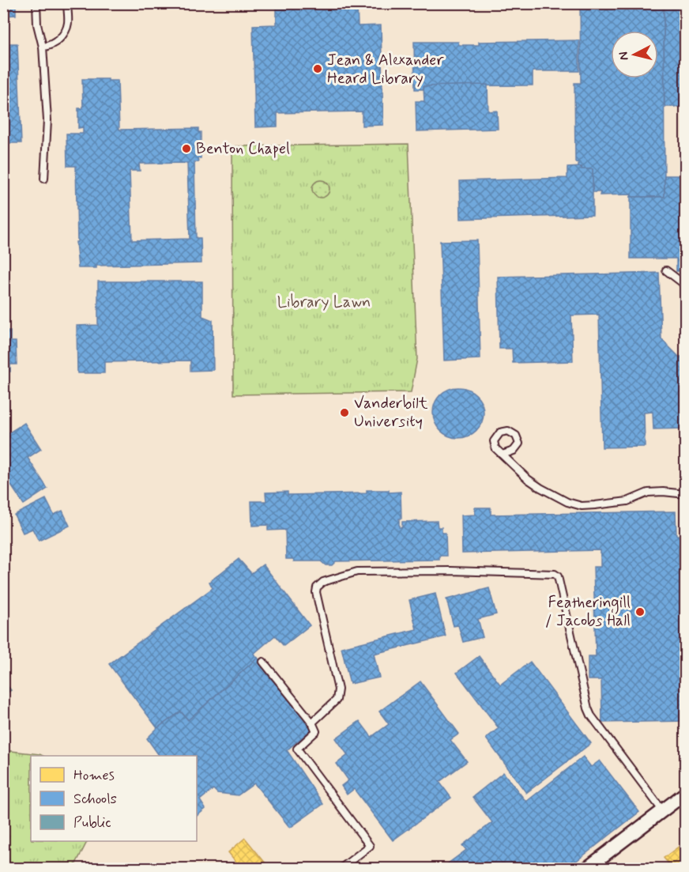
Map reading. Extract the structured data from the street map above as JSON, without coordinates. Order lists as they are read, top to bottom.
{
  "parks": ["Library Lawn"],
  "places": [
    "Jean & Alexander Heard Library",
    "Benton Chapel",
    "Vanderbilt University",
    "Featheringill / Jacobs Hall"
  ],
  "legend": ["Homes", "Schools", "Public"],
  "north": "left"
}
